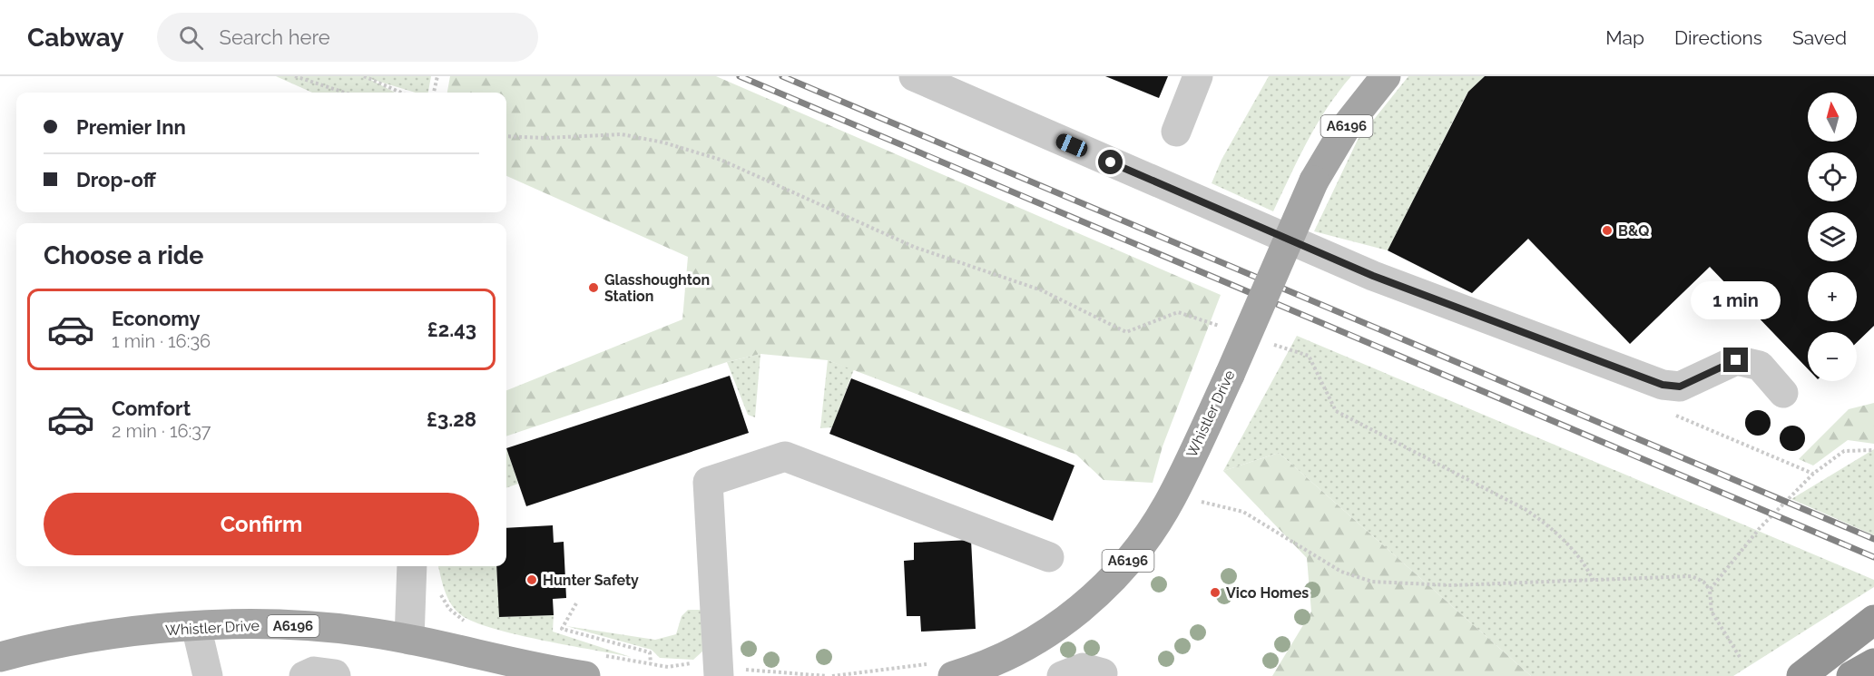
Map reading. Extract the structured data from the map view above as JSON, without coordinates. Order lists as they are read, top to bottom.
{
  "streets": {
    "main road": ["A6196", "Whistler Drive"]
  },
  "places": [
    "B&Q",
    "Glasshoughton Station",
    "Hunter Safety",
    "Vico Homes"
  ],
  "north": "top",
  "page": {
    "header": "Cabway",
    "search": "Search here",
    "nav": ["Map", "Directions", "Saved"],
    "map_buttons": ["+", "−"],
    "banner": ["Premier Inn", "Drop-off"],
    "heading": "Choose a ride",
    "bubble": "1 min",
    "list": [
      {
        "name": "Economy",
        "note": "1 min · 16:36",
        "value": "£2.43"
      },
      {
        "name": "Comfort",
        "note": "2 min · 16:37",
        "value": "£3.28"
      }
    ],
    "buttons": "Confirm"
  }
}
